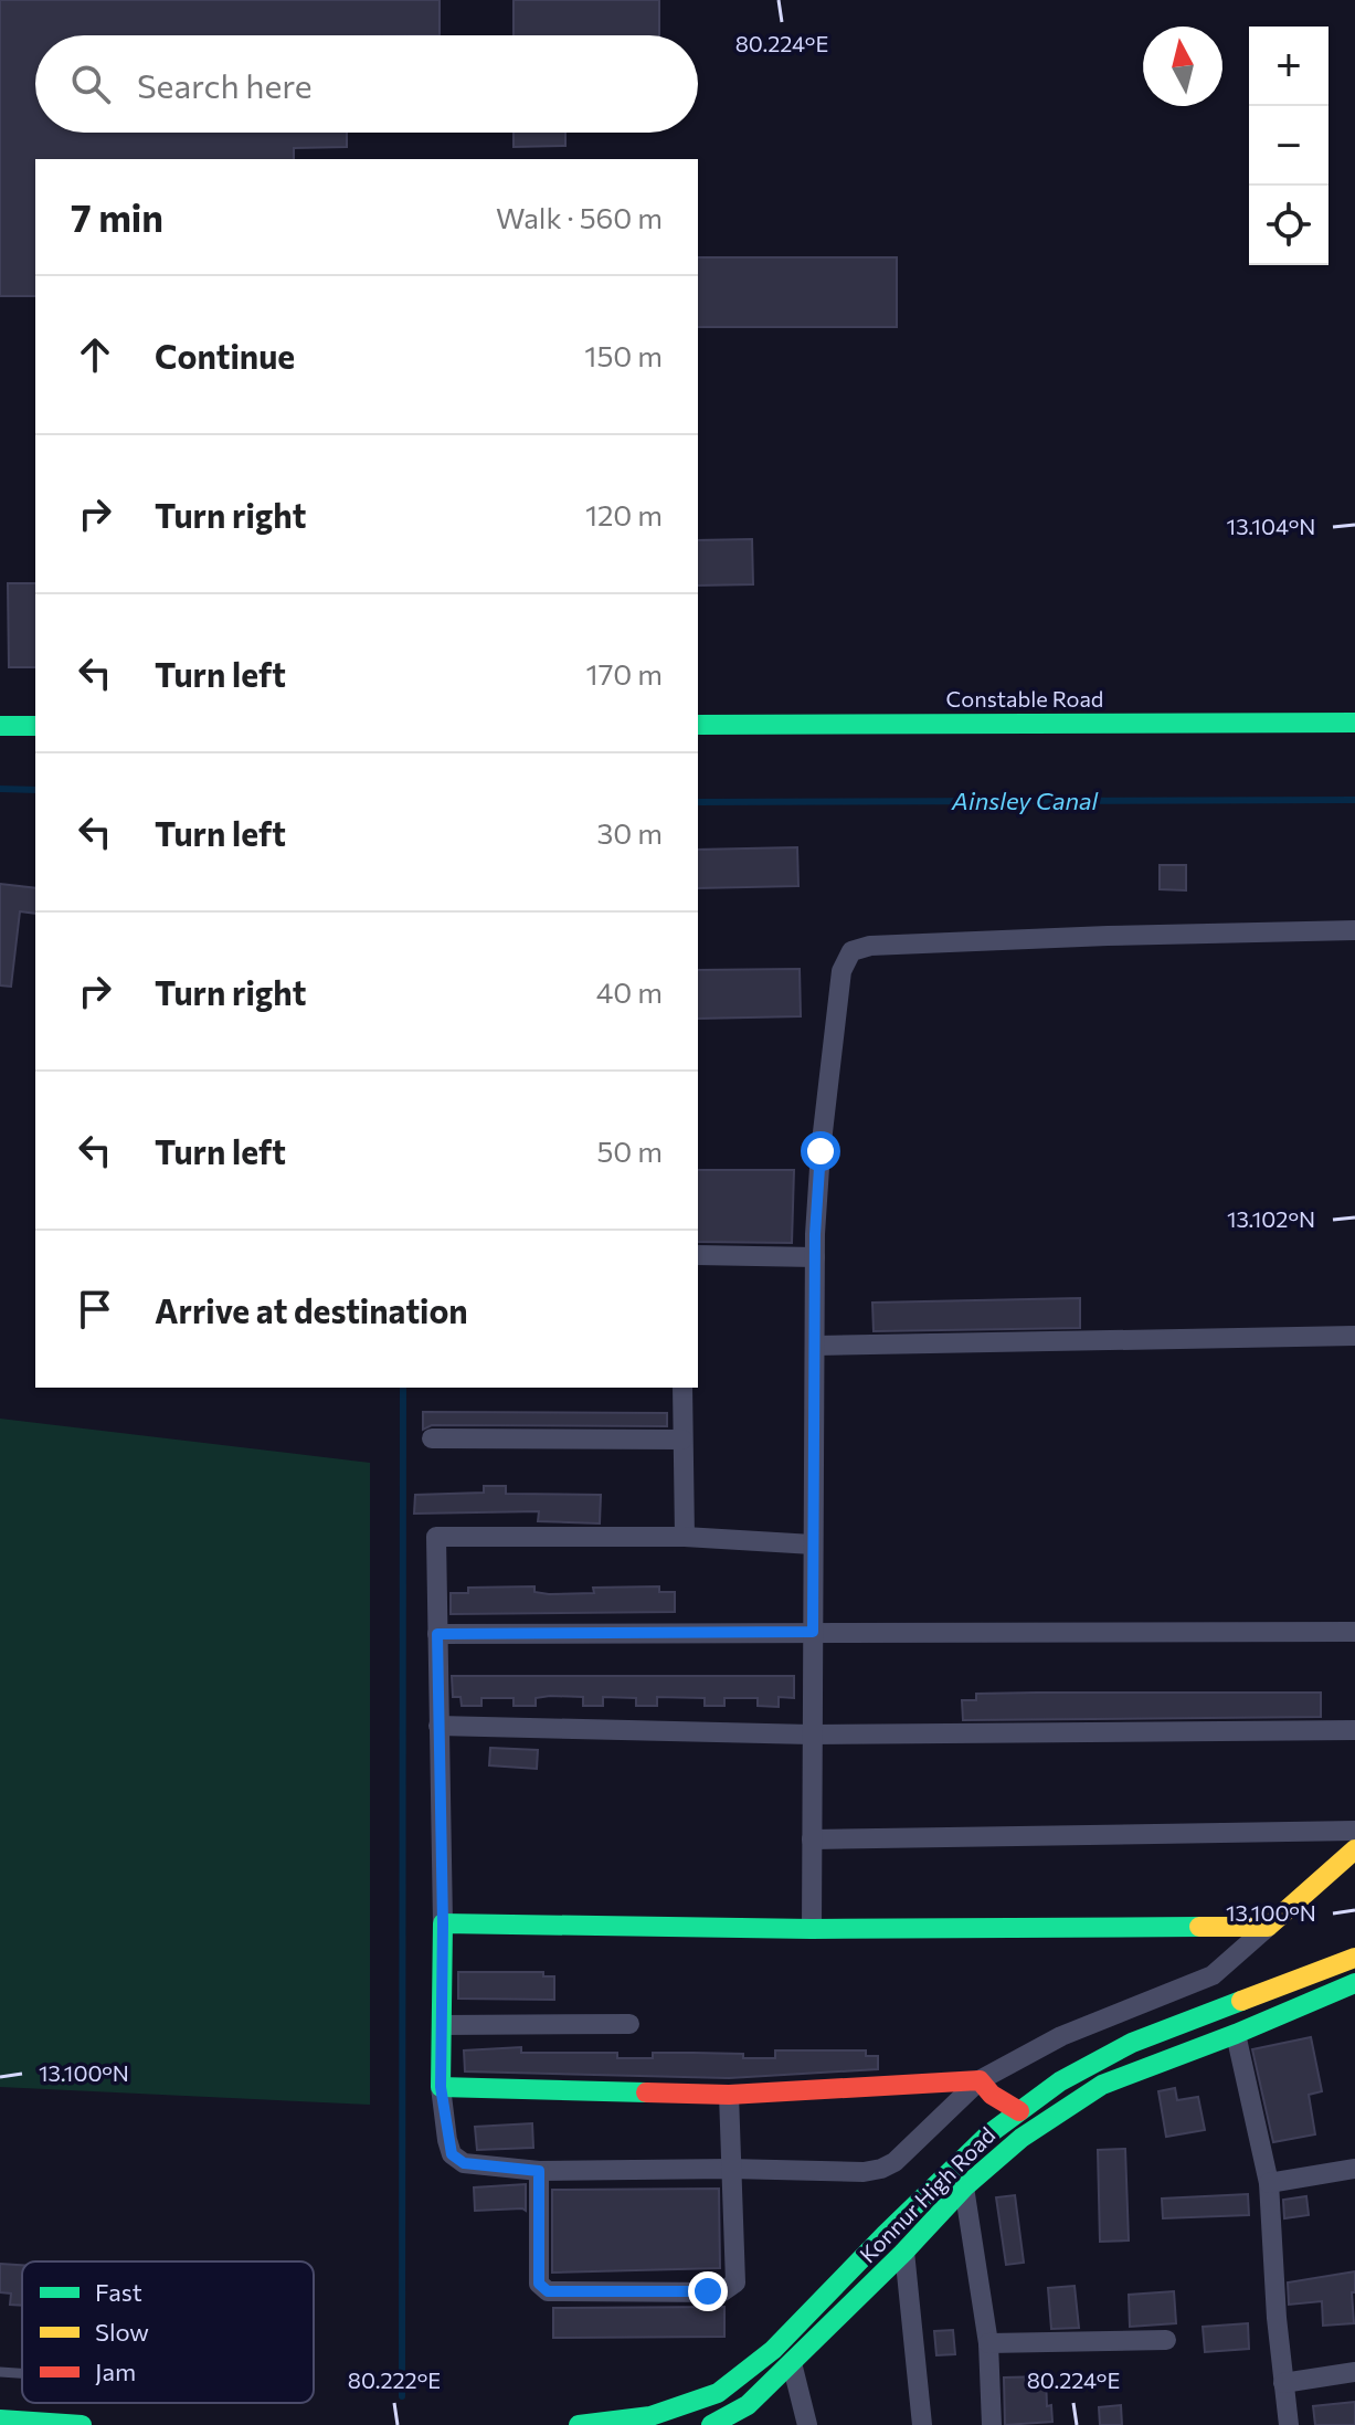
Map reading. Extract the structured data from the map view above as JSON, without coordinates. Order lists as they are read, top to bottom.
{
  "streets": {
    "street": ["Constable Road", "Konnur High Road"]
  },
  "water": ["Ainsley Canal"],
  "legend": ["Fast", "Slow", "Jam"],
  "north": "top",
  "page": {
    "map_buttons": ["+", "−"],
    "search": "Search here",
    "heading": ["7 min", "Walk · 560 m"],
    "list": [
      ["Continue", "150 m"],
      ["Turn right", "120 m"],
      ["Turn left", "170 m"],
      ["Turn left", "30 m"],
      ["Turn right", "40 m"],
      ["Turn left", "50 m"],
      "Arrive at destination"
    ]
  },
  "coordinates": [
    "80.224°E",
    "13.104°N",
    "13.102°N",
    "13.100°N",
    "80.222°E"
  ]
}
